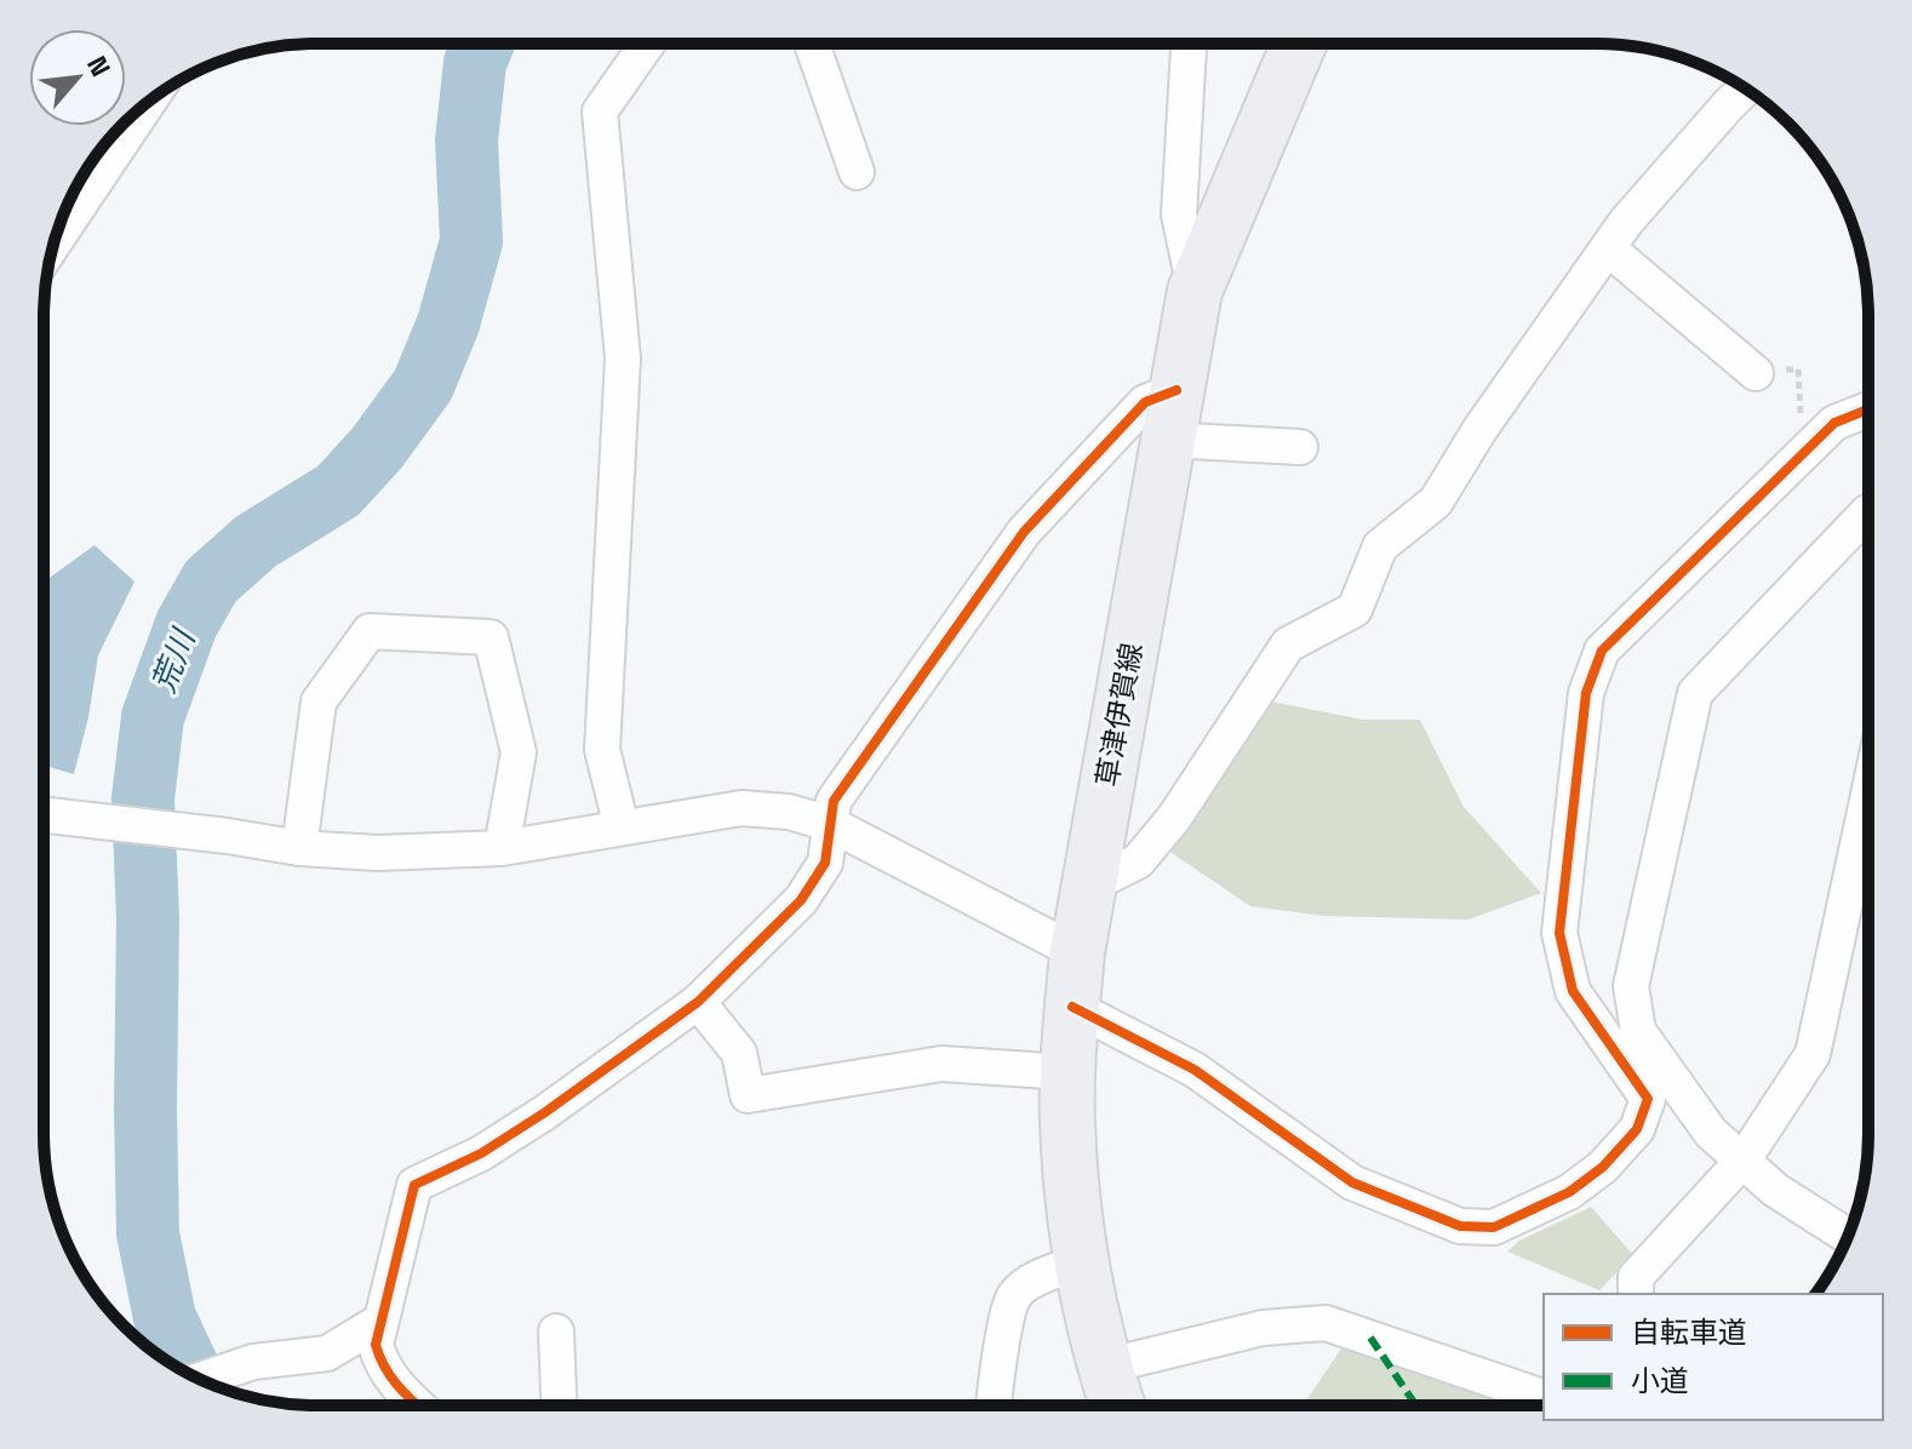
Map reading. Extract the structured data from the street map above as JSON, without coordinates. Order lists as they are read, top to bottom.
{
  "streets": {
    "main road": ["草津伊賀線"]
  },
  "water": ["荒川"],
  "legend": ["自転車道", "小道"],
  "north": "top right"
}
